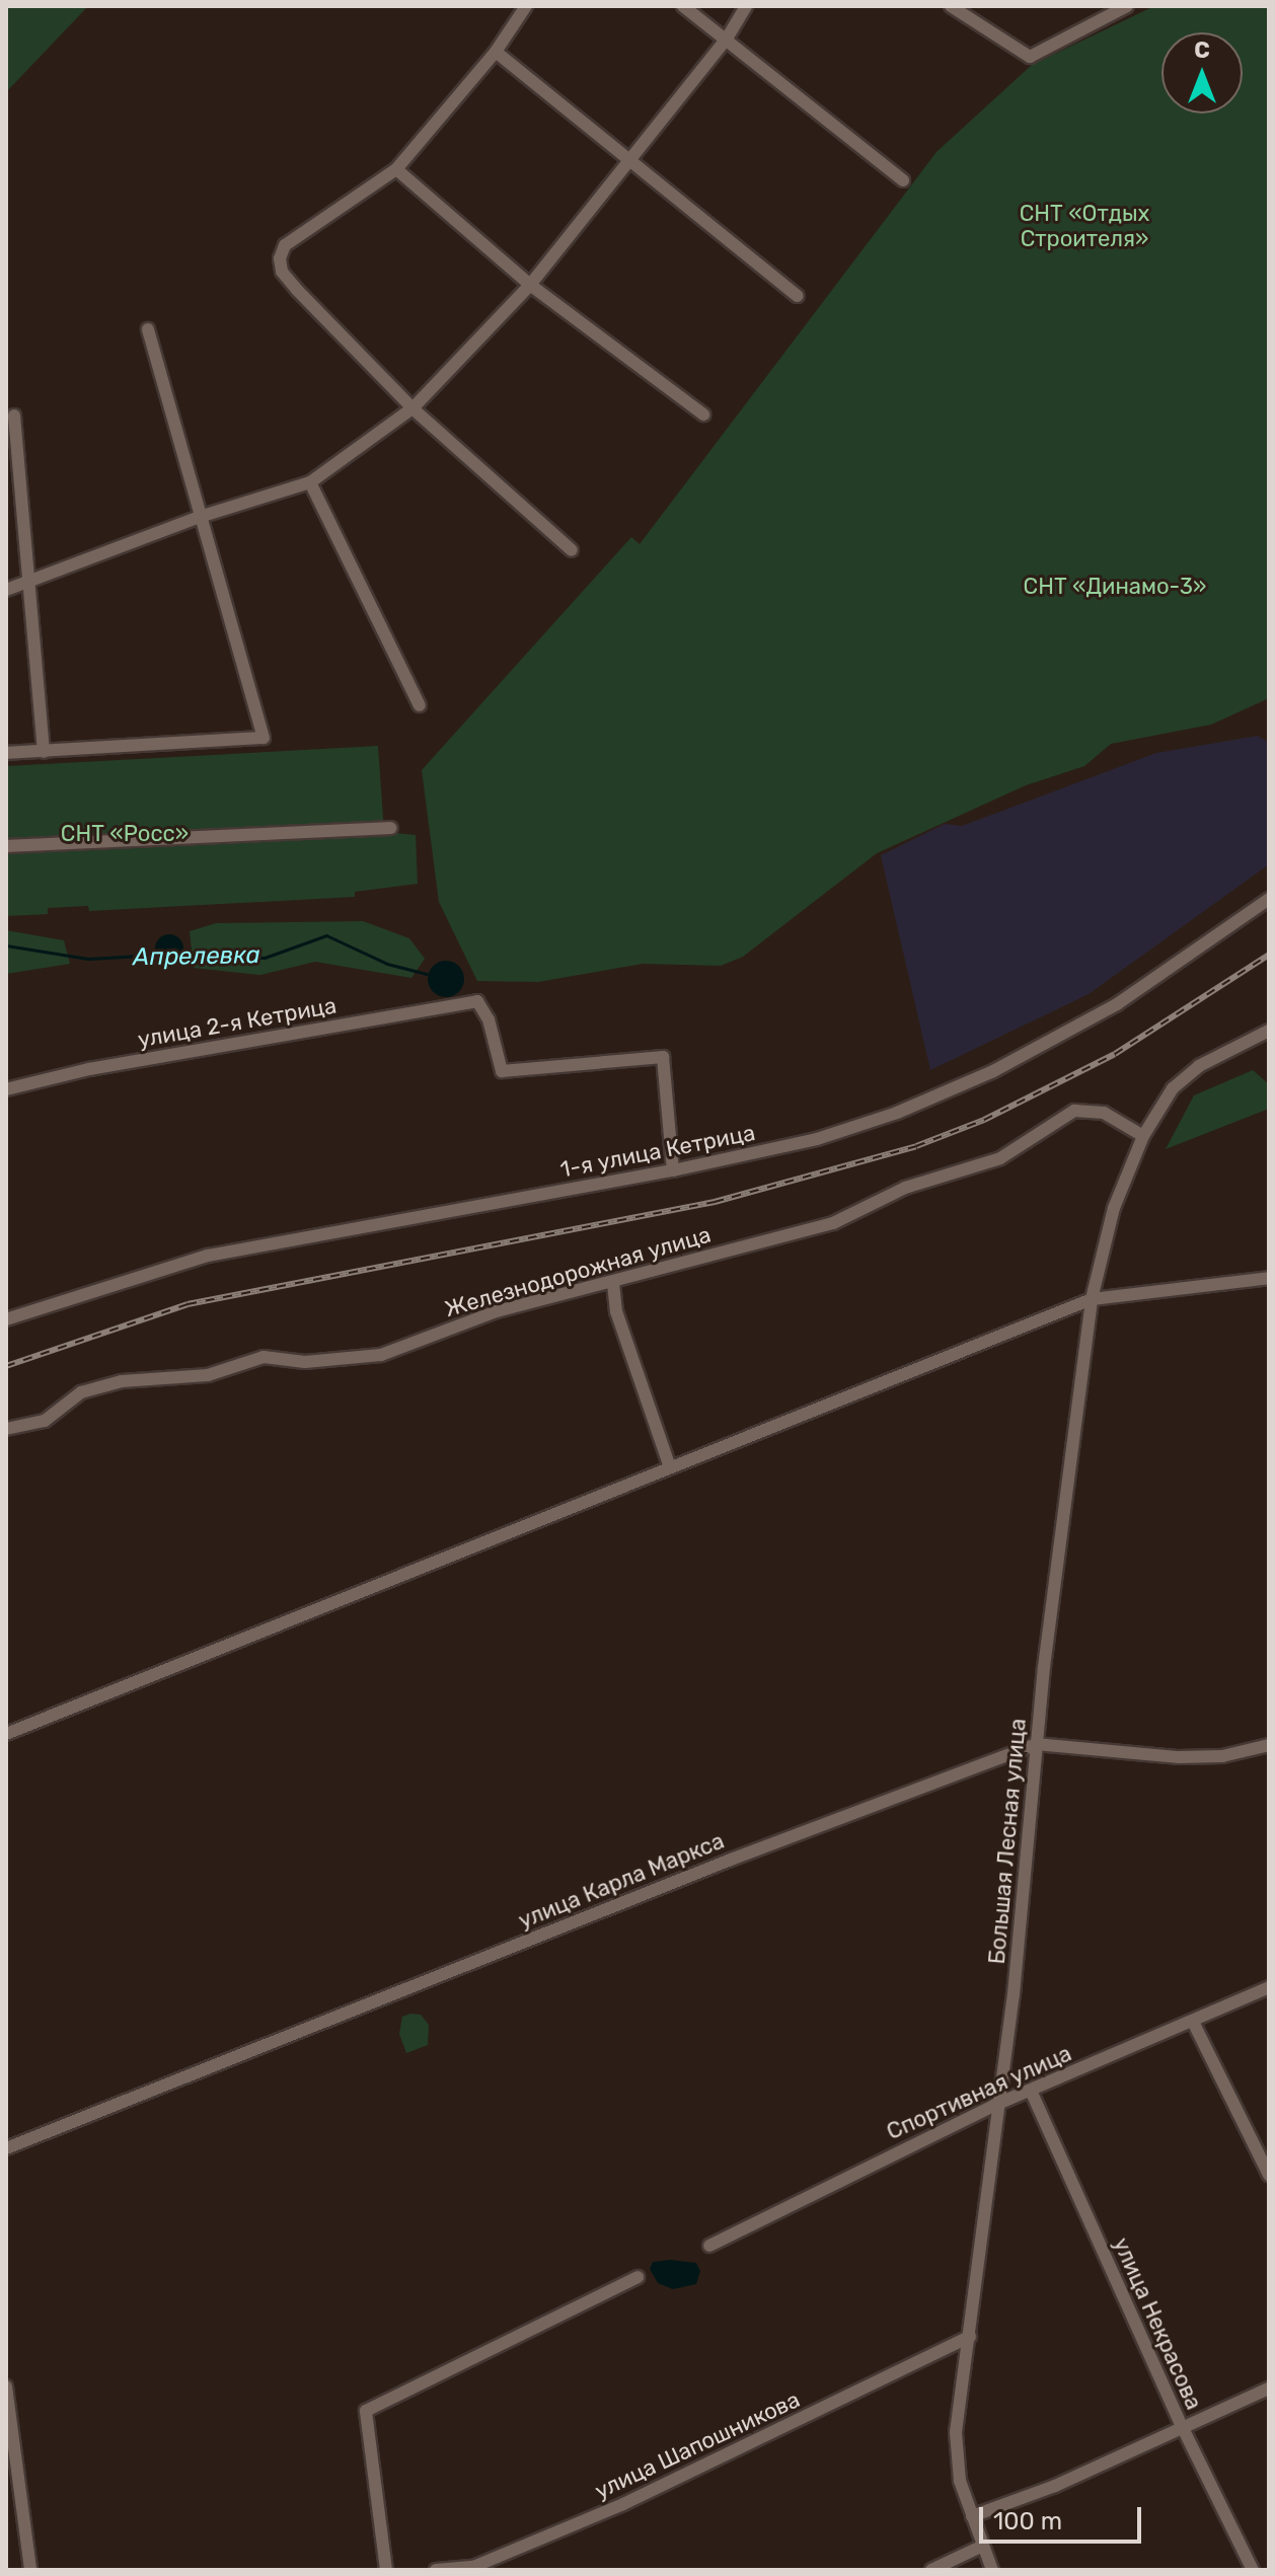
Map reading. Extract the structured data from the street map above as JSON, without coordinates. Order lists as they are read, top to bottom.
{
  "streets": {
    "street": [
      "улица 2-я Кетрица",
      "1-я улица Кетрица",
      "Железнодорожная улица",
      "Большая Лесная улица",
      "улица Карла Маркса",
      "Спортивная улица",
      "улица Некрасова",
      "улица Шапошникова"
    ]
  },
  "crossings": [
    ["улица 2-я Кетрица", "1-я улица Кетрица"],
    ["Железнодорожная улица", "Большая Лесная улица"],
    ["Большая Лесная улица", "улица Карла Маркса"],
    ["Большая Лесная улица", "Спортивная улица"],
    ["Большая Лесная улица", "улица Шапошникова"],
    ["Спортивная улица", "улица Некрасова"]
  ],
  "water": ["Апрелевка"],
  "parks": ["СНТ «Отдых Строителя»", "СНТ «Динамо-3»", "СНТ «Росс»"],
  "scale_bar": "100 m",
  "north": "top"
}
